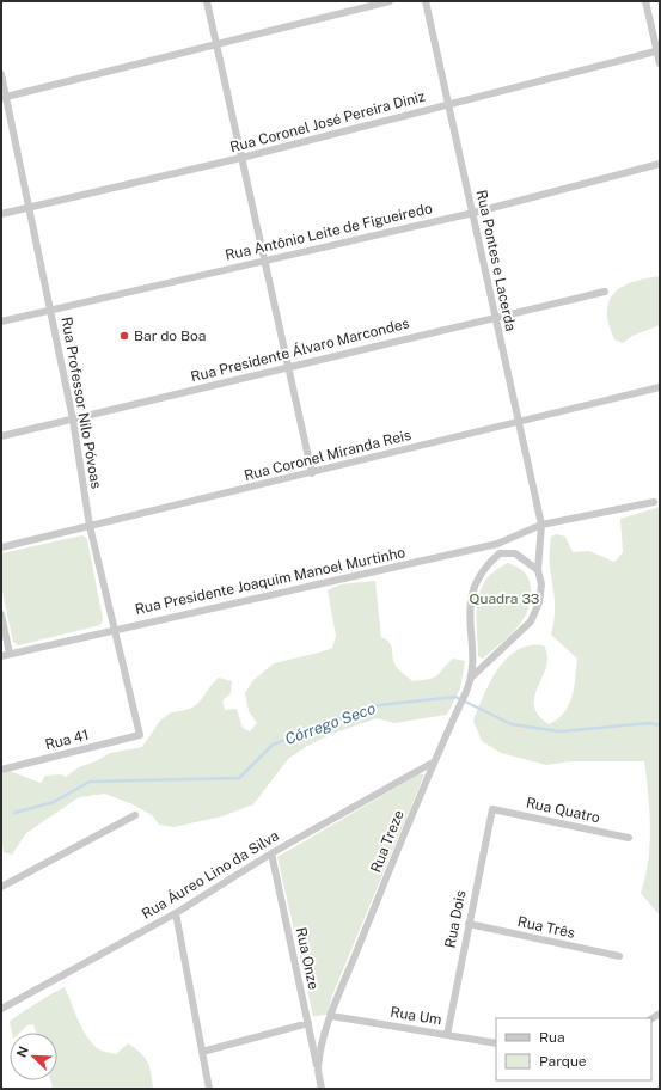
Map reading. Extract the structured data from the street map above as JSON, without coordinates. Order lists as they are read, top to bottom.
{
  "streets": {
    "street": [
      "Rua Coronel José Pereira Diniz",
      "Rua Antônio Leite de Figueiredo",
      "Rua Pontes e Lacerda",
      "Rua Presidente Álvaro Marcondes",
      "Rua Professor Nilo Póvoas",
      "Rua Coronel Miranda Reis",
      "Rua Presidente Joaquim Manoel Murtinho",
      "Rua 41",
      "Rua Quatro",
      "Rua Treze",
      "Rua Áureo Lino da Silva",
      "Rua Dois",
      "Rua Três",
      "Rua Onze",
      "Rua Um"
    ]
  },
  "crossings": [
    ["Rua Coronel José Pereira Diniz", "Rua Pontes e Lacerda"],
    ["Rua Coronel José Pereira Diniz", "Rua Professor Nilo Póvoas"],
    ["Rua Antônio Leite de Figueiredo", "Rua Pontes e Lacerda"],
    ["Rua Antônio Leite de Figueiredo", "Rua Professor Nilo Póvoas"],
    ["Rua Pontes e Lacerda", "Rua Presidente Álvaro Marcondes"],
    ["Rua Pontes e Lacerda", "Rua Coronel Miranda Reis"],
    ["Rua Pontes e Lacerda", "Rua Presidente Joaquim Manoel Murtinho"],
    ["Rua Pontes e Lacerda", "Rua Treze"],
    ["Rua Presidente Álvaro Marcondes", "Rua Professor Nilo Póvoas"],
    ["Rua Professor Nilo Póvoas", "Rua Coronel Miranda Reis"],
    ["Rua Professor Nilo Póvoas", "Rua Presidente Joaquim Manoel Murtinho"],
    ["Rua Professor Nilo Póvoas", "Rua 41"],
    ["Rua Presidente Joaquim Manoel Murtinho", "Rua Treze"],
    ["Rua Quatro", "Rua Dois"],
    ["Rua Treze", "Rua Áureo Lino da Silva"],
    ["Rua Treze", "Rua Onze"],
    ["Rua Treze", "Rua Um"],
    ["Rua Áureo Lino da Silva", "Rua Onze"],
    ["Rua Dois", "Rua Três"],
    ["Rua Dois", "Rua Um"]
  ],
  "water": ["Córrego Seco"],
  "parks": ["Quadra 33"],
  "places": ["Bar do Boa"],
  "legend": ["Rua", "Parque"],
  "north": "top left"
}
